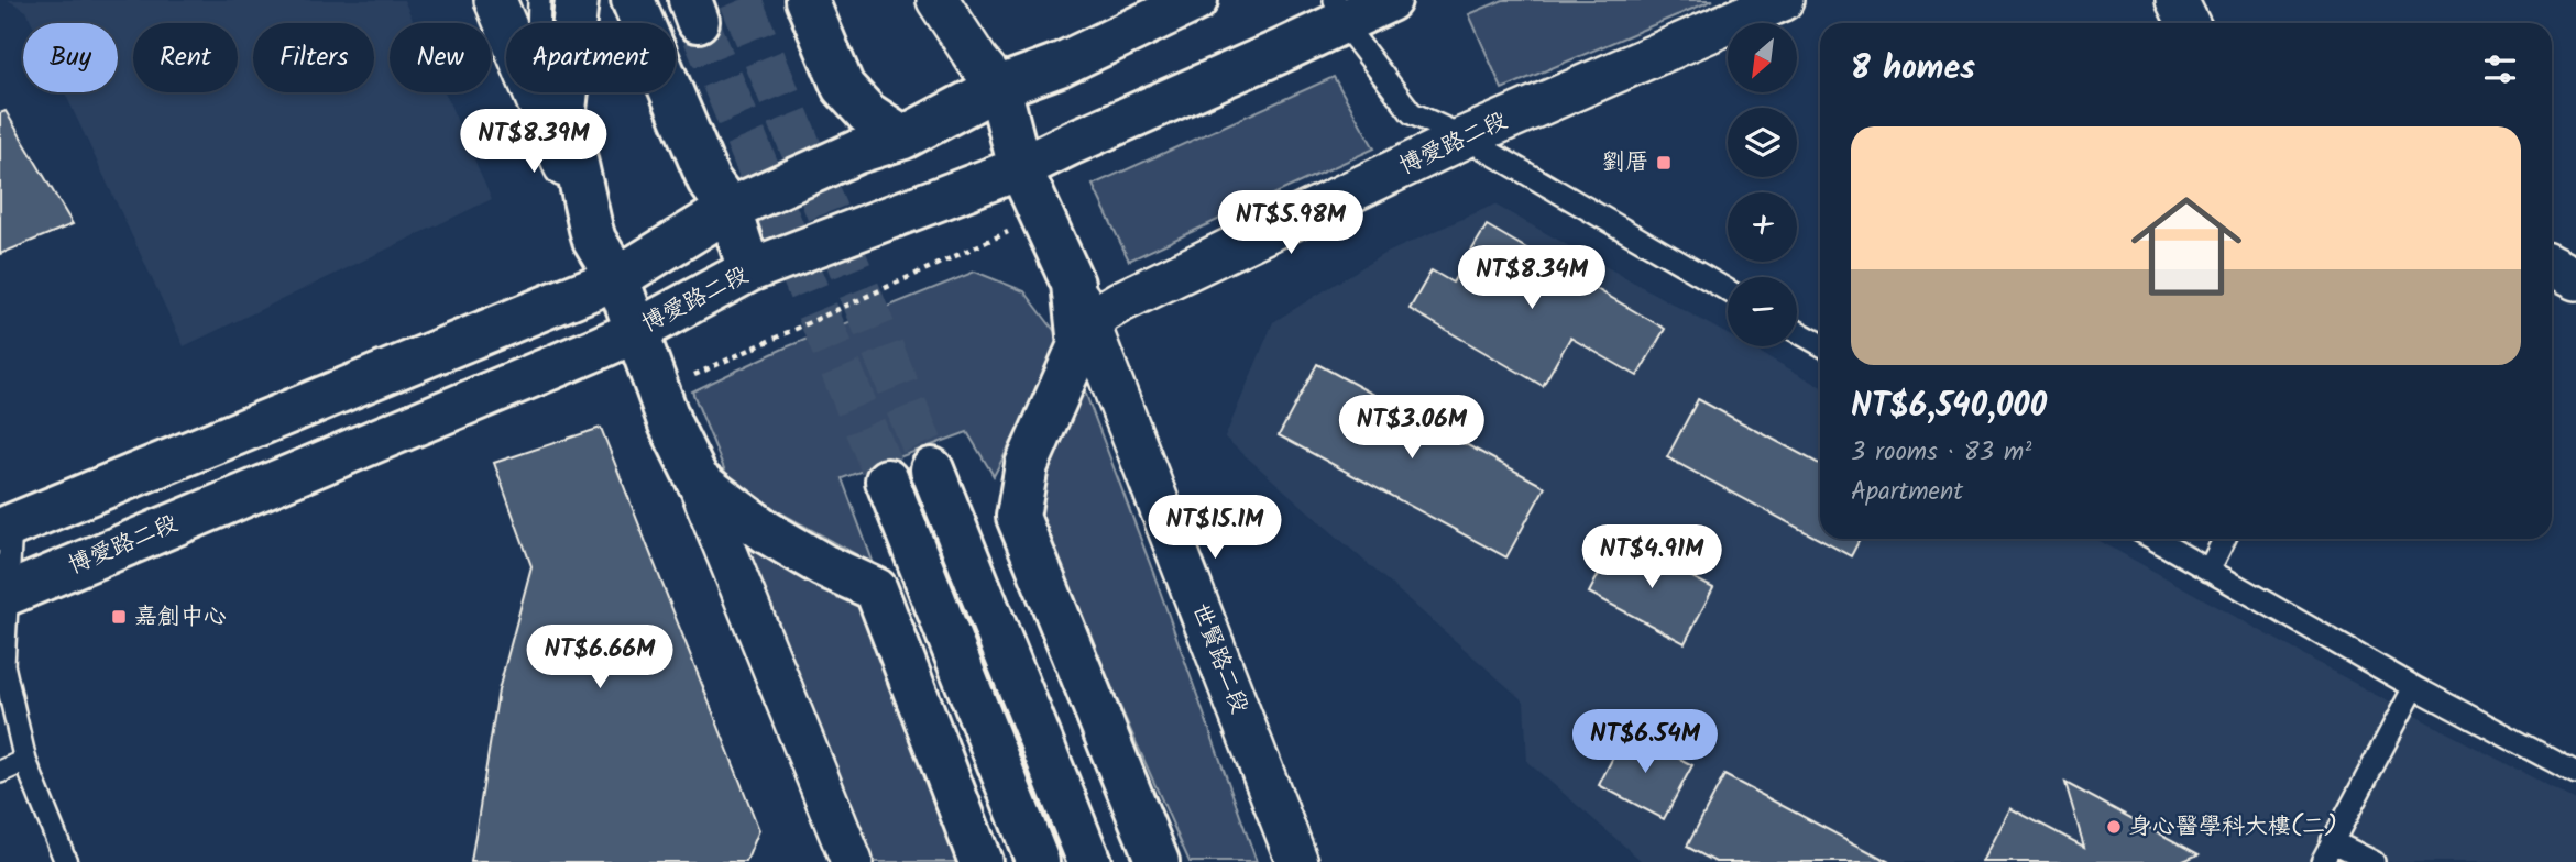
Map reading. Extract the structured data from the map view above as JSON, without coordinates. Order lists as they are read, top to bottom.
{
  "streets": {
    "main road": ["博愛路二段"],
    "street": ["世賢路二段"]
  },
  "crossings": [
    ["博愛路二段", "世賢路二段"]
  ],
  "places": {
    "transit": ["劉厝", "嘉創中心"],
    "other": ["身心醫學科大樓(二)"]
  },
  "north": "bottom left",
  "page": {
    "map_buttons": ["+", "−"],
    "chip": [
      "Buy",
      "Rent",
      "Filters",
      "New",
      "Apartment"
    ],
    "heading": "8 homes",
    "price": [
      "NT$8.39M",
      "NT$5.98M",
      "NT$8.34M",
      "NT$3.06M",
      "NT$15.1M",
      "NT$4.91M",
      "NT$6.66M",
      "NT$6.54M"
    ],
    "list": [
      {
        "name": "NT$6,540,000",
        "note": "3 rooms · 83 m² · Apartment"
      }
    ]
  }
}
